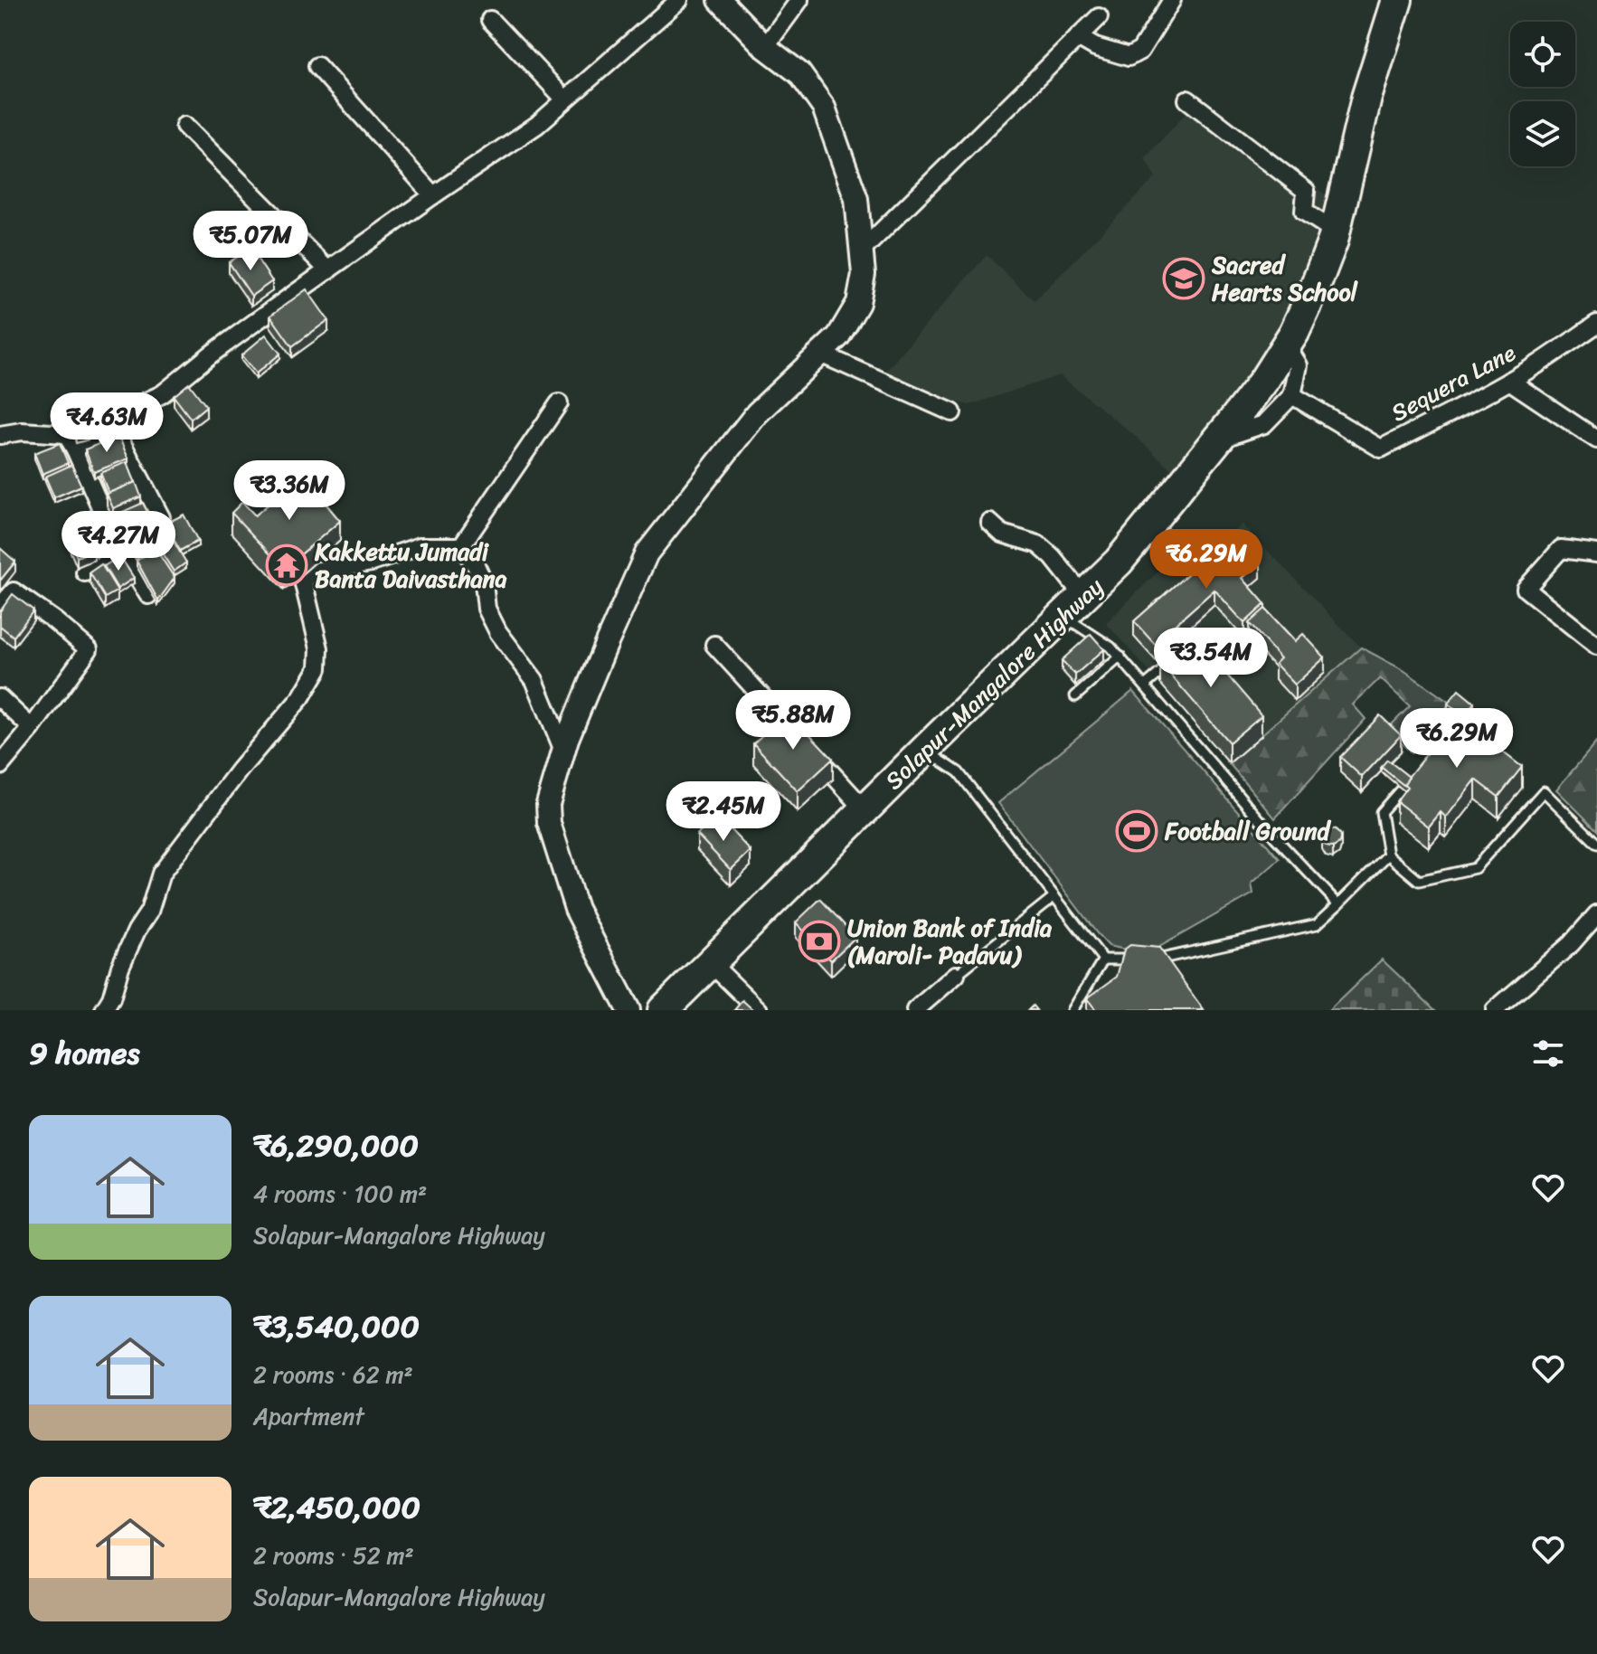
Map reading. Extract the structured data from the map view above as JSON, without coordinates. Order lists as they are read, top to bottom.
{
  "streets": {
    "highway": ["Solapur-Mangalore Highway"],
    "street": ["Sequera Lane"]
  },
  "places": {
    "school or university": ["Sacred Hearts School"],
    "temple": ["Kakkettu Jumadi Banta Daivasthana"],
    "sports": ["Football Ground"],
    "bank": ["Union Bank of India (Maroli- Padavu)"]
  },
  "page": {
    "price": [
      "₹5.07M",
      "₹4.63M",
      "₹3.36M",
      "₹4.27M",
      "₹6.29M",
      "₹3.54M",
      "₹5.88M",
      "₹6.29M",
      "₹2.45M"
    ],
    "heading": "9 homes",
    "list": [
      {
        "name": "₹6,290,000",
        "note": "4 rooms · 100 m² · Solapur-Mangalore Highway"
      },
      {
        "name": "₹3,540,000",
        "note": "2 rooms · 62 m² · Apartment"
      },
      {
        "name": "₹2,450,000",
        "note": "2 rooms · 52 m² · Solapur-Mangalore Highway"
      }
    ]
  }
}
